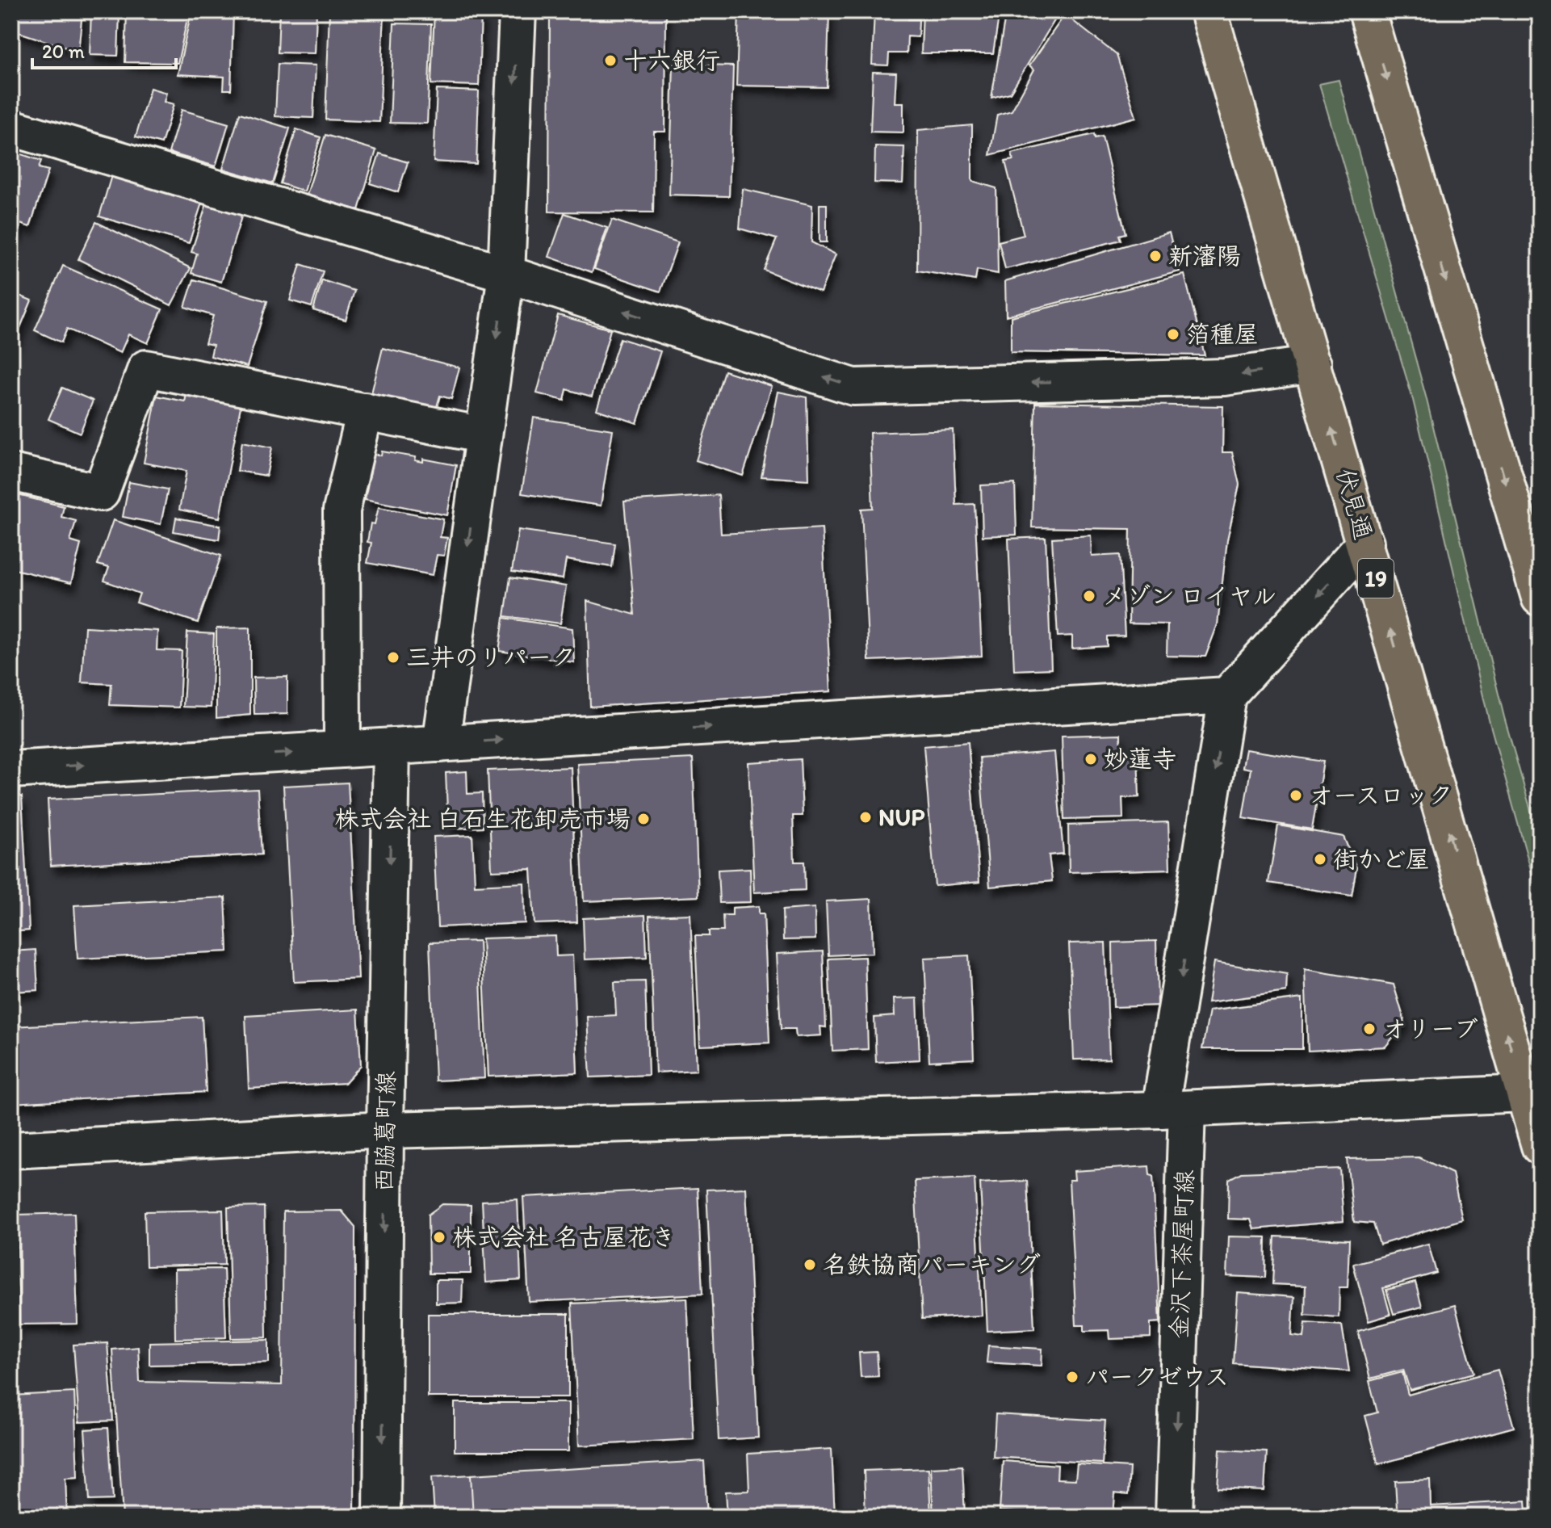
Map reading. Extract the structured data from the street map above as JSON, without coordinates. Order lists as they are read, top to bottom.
{
  "streets": {
    "highway": ["伏見通", "19"],
    "street": ["西脇葛町線", "金沢下茶屋町線"]
  },
  "one_way": ["西脇葛町線", "金沢下茶屋町線"],
  "places": [
    "十六銀行",
    "新瀋陽",
    "箔種屋",
    "メゾン ロイヤル",
    "三井のリパーク",
    "妙蓮寺",
    "オースロック",
    "NUP",
    "株式会社 白石生花卸売市場",
    "街かど屋",
    "オリーブ",
    "株式会社 名古屋花き",
    "名鉄協商パーキング",
    "パークゼウス"
  ],
  "scale_bar": "20 m"
}
